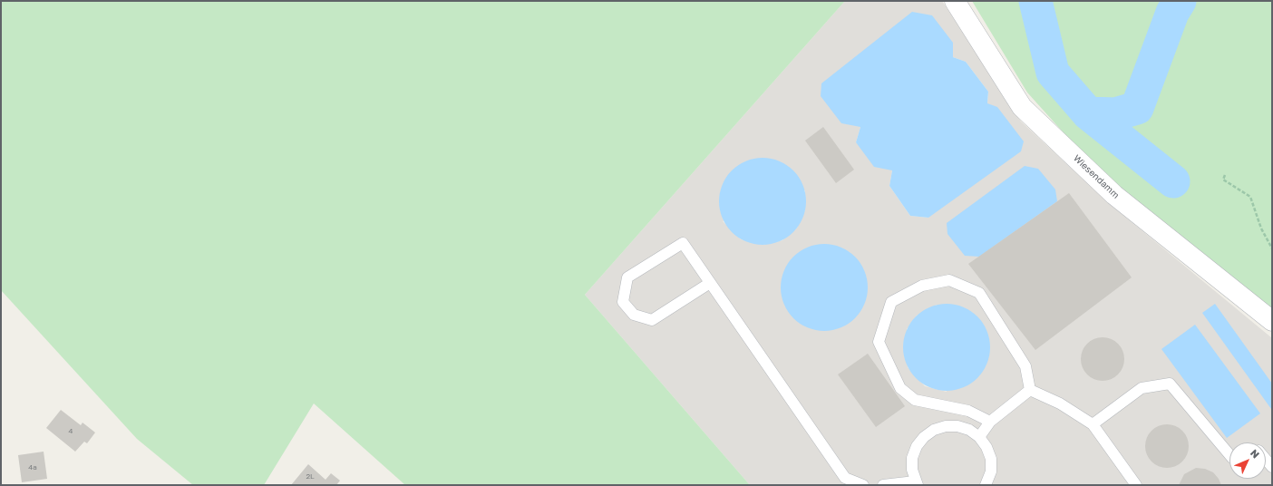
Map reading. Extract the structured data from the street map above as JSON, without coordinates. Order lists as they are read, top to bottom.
{
  "streets": {
    "street": ["Wiesendamm"]
  },
  "house_numbers": ["4", "4a", "2L"],
  "north": "top right"
}
